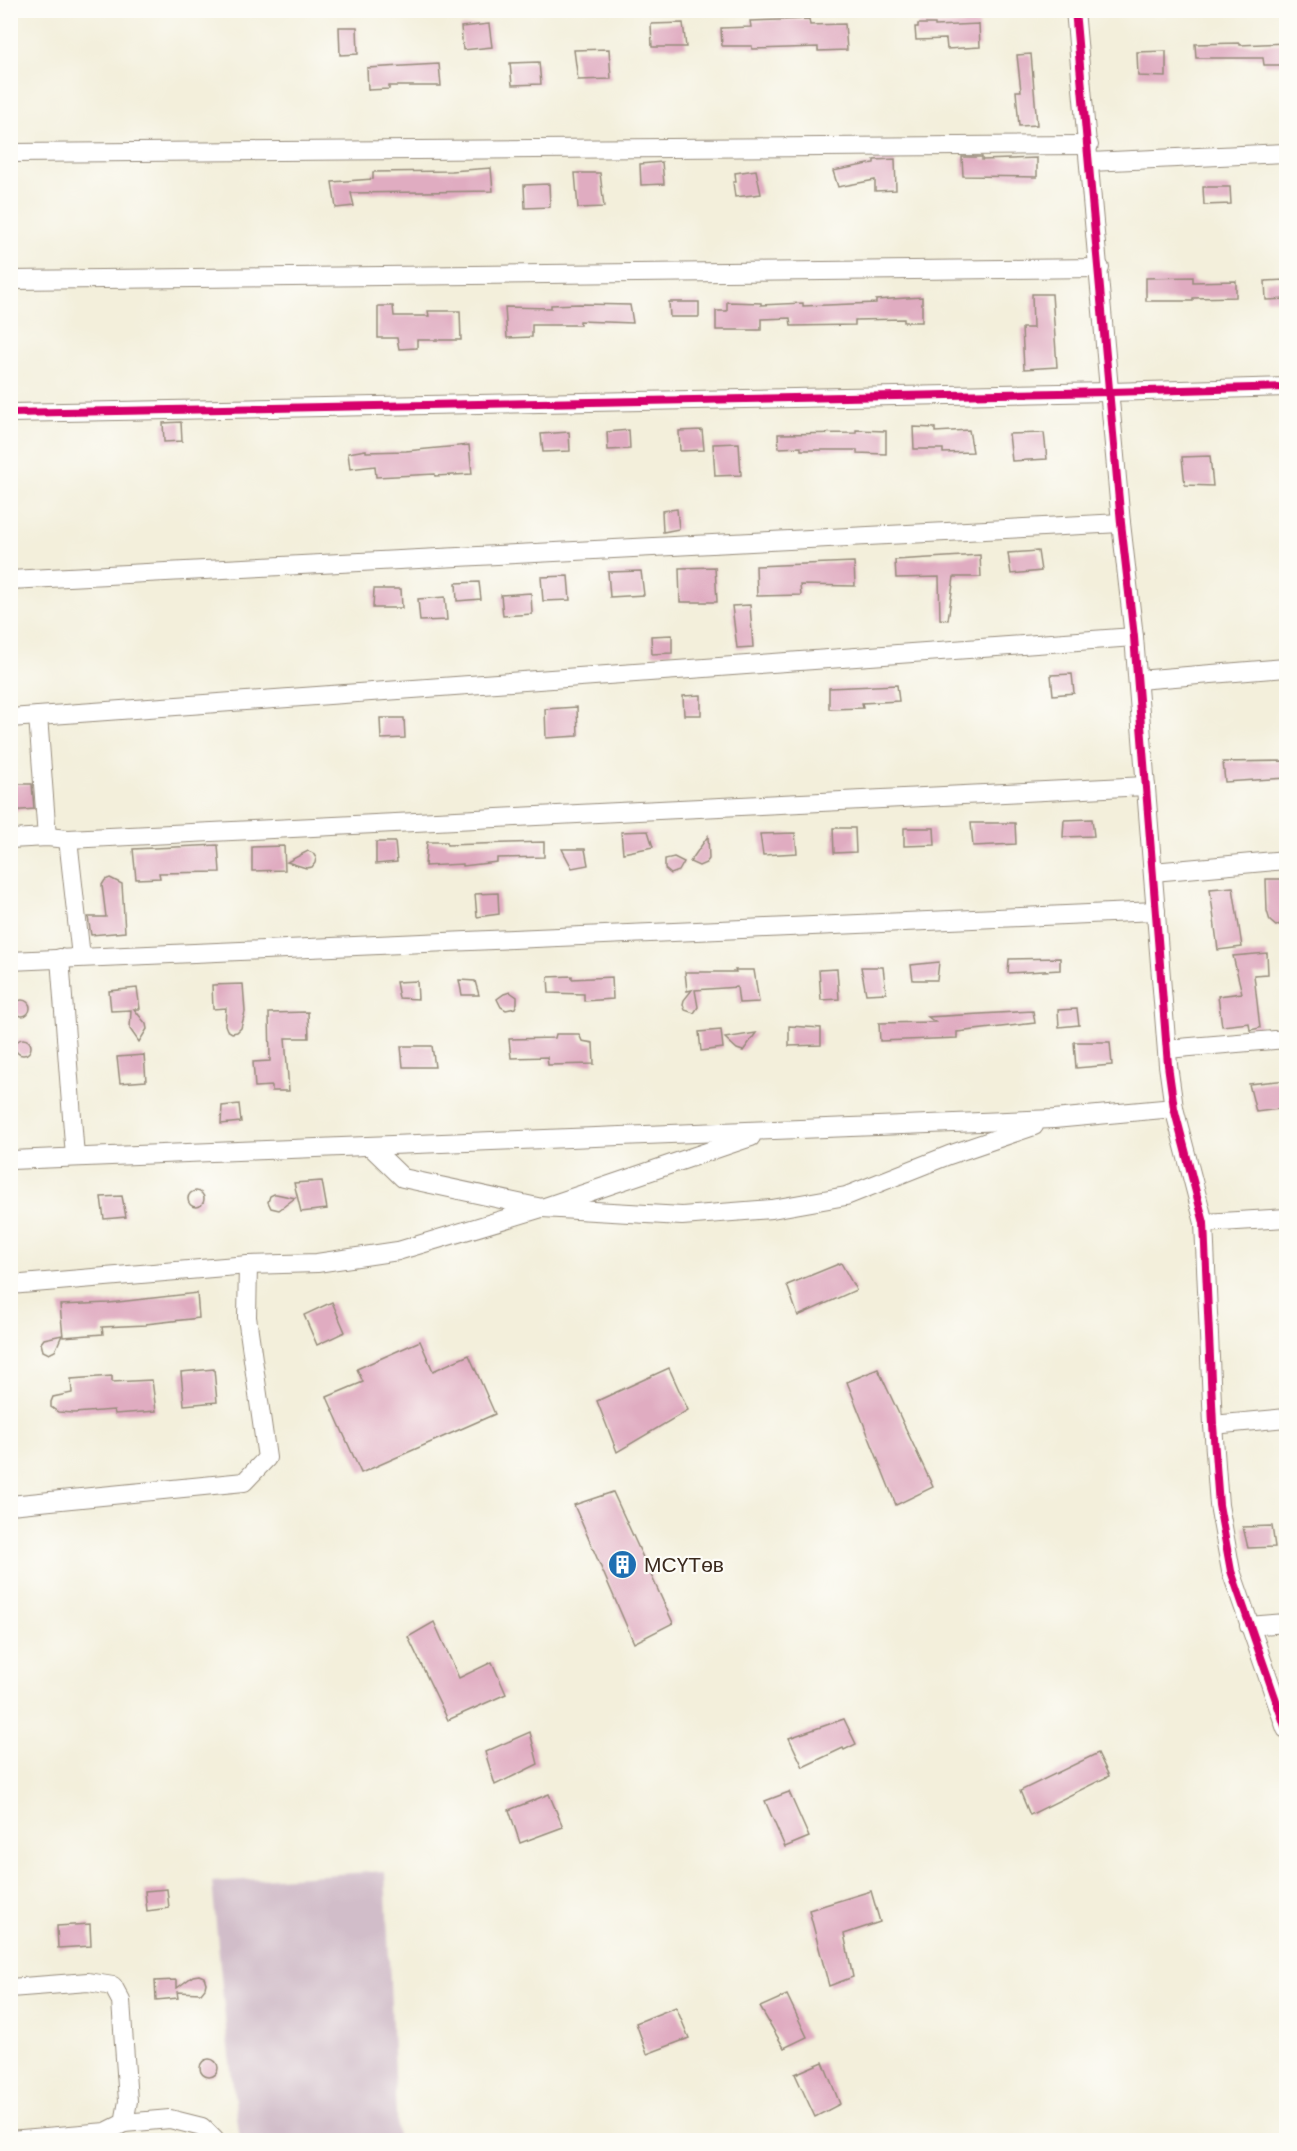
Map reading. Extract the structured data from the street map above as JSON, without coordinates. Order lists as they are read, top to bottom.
{
  "places": {
    "building": ["МСҮТөв"]
  }
}
